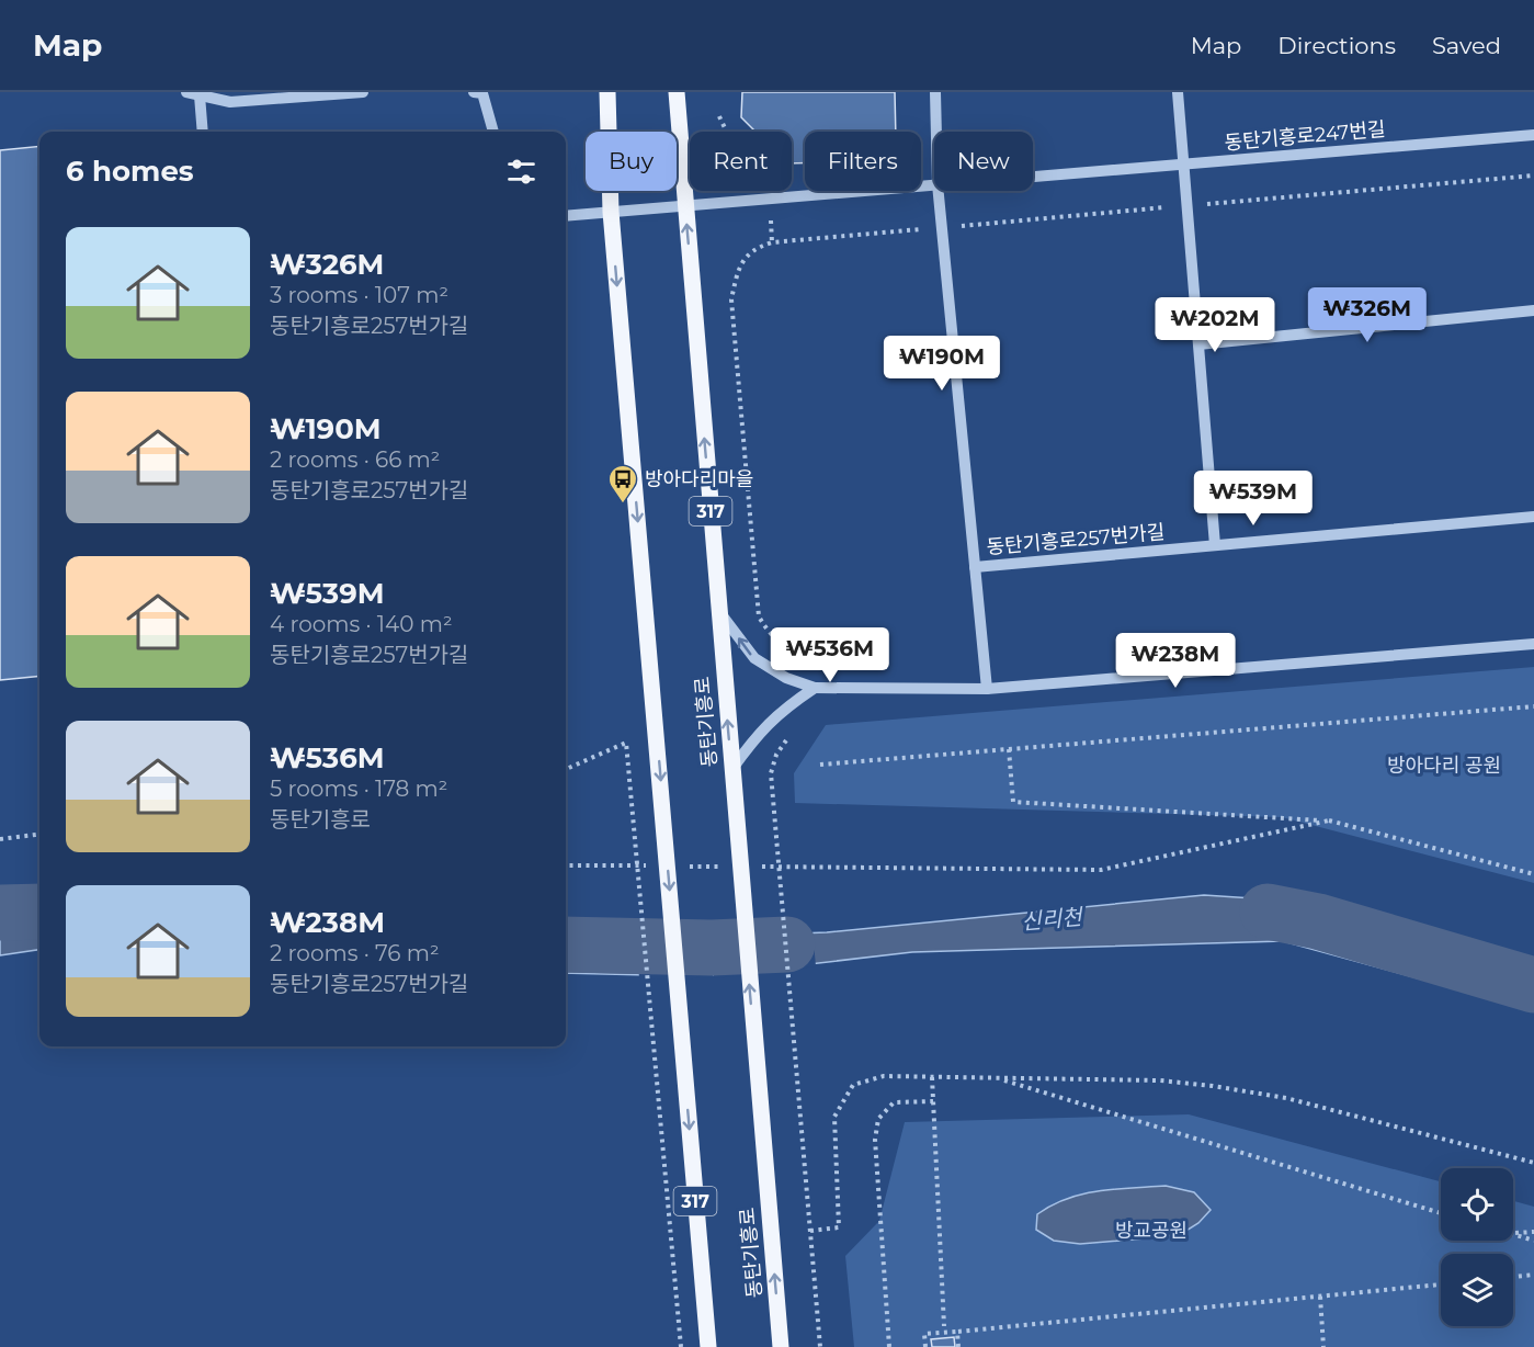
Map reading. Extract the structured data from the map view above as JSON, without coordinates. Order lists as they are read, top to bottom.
{
  "streets": {
    "main road": ["317", "동탄기흥로"],
    "street": ["동탄기흥로247번길", "동탄기흥로257번가길"]
  },
  "crossings": [
    ["동탄기흥로247번길", "317"],
    ["동탄기흥로247번길", "동탄기흥로"]
  ],
  "water": ["신리천"],
  "parks": ["방아다리 공원", "방교공원"],
  "places": {
    "bus stop": ["방아다리마을"]
  },
  "page": {
    "header": "Map",
    "nav": ["Map", "Directions", "Saved"],
    "chip": [
      "Buy",
      "Rent",
      "Filters",
      "New"
    ],
    "heading": "6 homes",
    "list": [
      {
        "name": "₩326M",
        "note": "3 rooms · 107 m² · 동탄기흥로257번가길"
      },
      {
        "name": "₩190M",
        "note": "2 rooms · 66 m² · 동탄기흥로257번가길"
      },
      {
        "name": "₩539M",
        "note": "4 rooms · 140 m² · 동탄기흥로257번가길"
      },
      {
        "name": "₩536M",
        "note": "5 rooms · 178 m² · 동탄기흥로"
      },
      {
        "name": "₩238M",
        "note": "2 rooms · 76 m² · 동탄기흥로257번가길"
      }
    ],
    "price": [
      "₩326M",
      "₩202M",
      "₩190M",
      "₩539M",
      "₩536M",
      "₩238M"
    ]
  }
}
